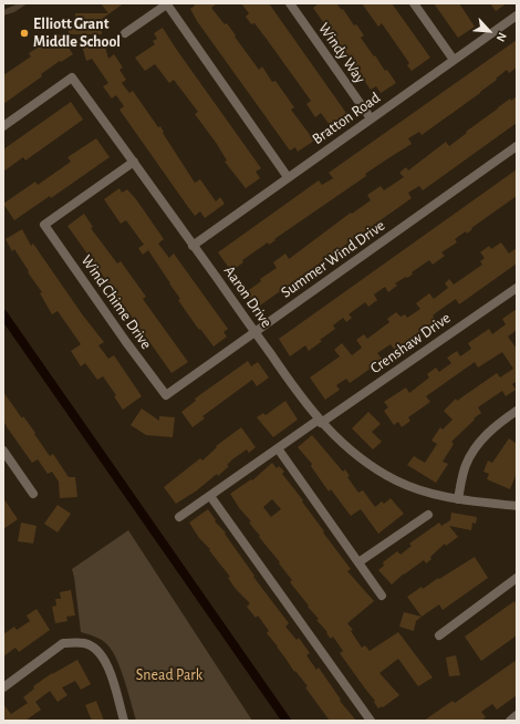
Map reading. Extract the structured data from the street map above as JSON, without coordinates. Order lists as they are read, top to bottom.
{
  "streets": {
    "street": [
      "Windy Way",
      "Bratton Road",
      "Summer Wind Drive",
      "Aaron Drive",
      "Wind Chime Drive",
      "Crenshaw Drive"
    ]
  },
  "crossings": [
    ["Windy Way", "Bratton Road"],
    ["Bratton Road", "Aaron Drive"],
    ["Summer Wind Drive", "Aaron Drive"],
    ["Summer Wind Drive", "Wind Chime Drive"],
    ["Aaron Drive", "Wind Chime Drive"],
    ["Aaron Drive", "Crenshaw Drive"]
  ],
  "parks": ["Snead Park"],
  "places": ["Elliott Grant Middle School"],
  "north": "bottom right"
}
